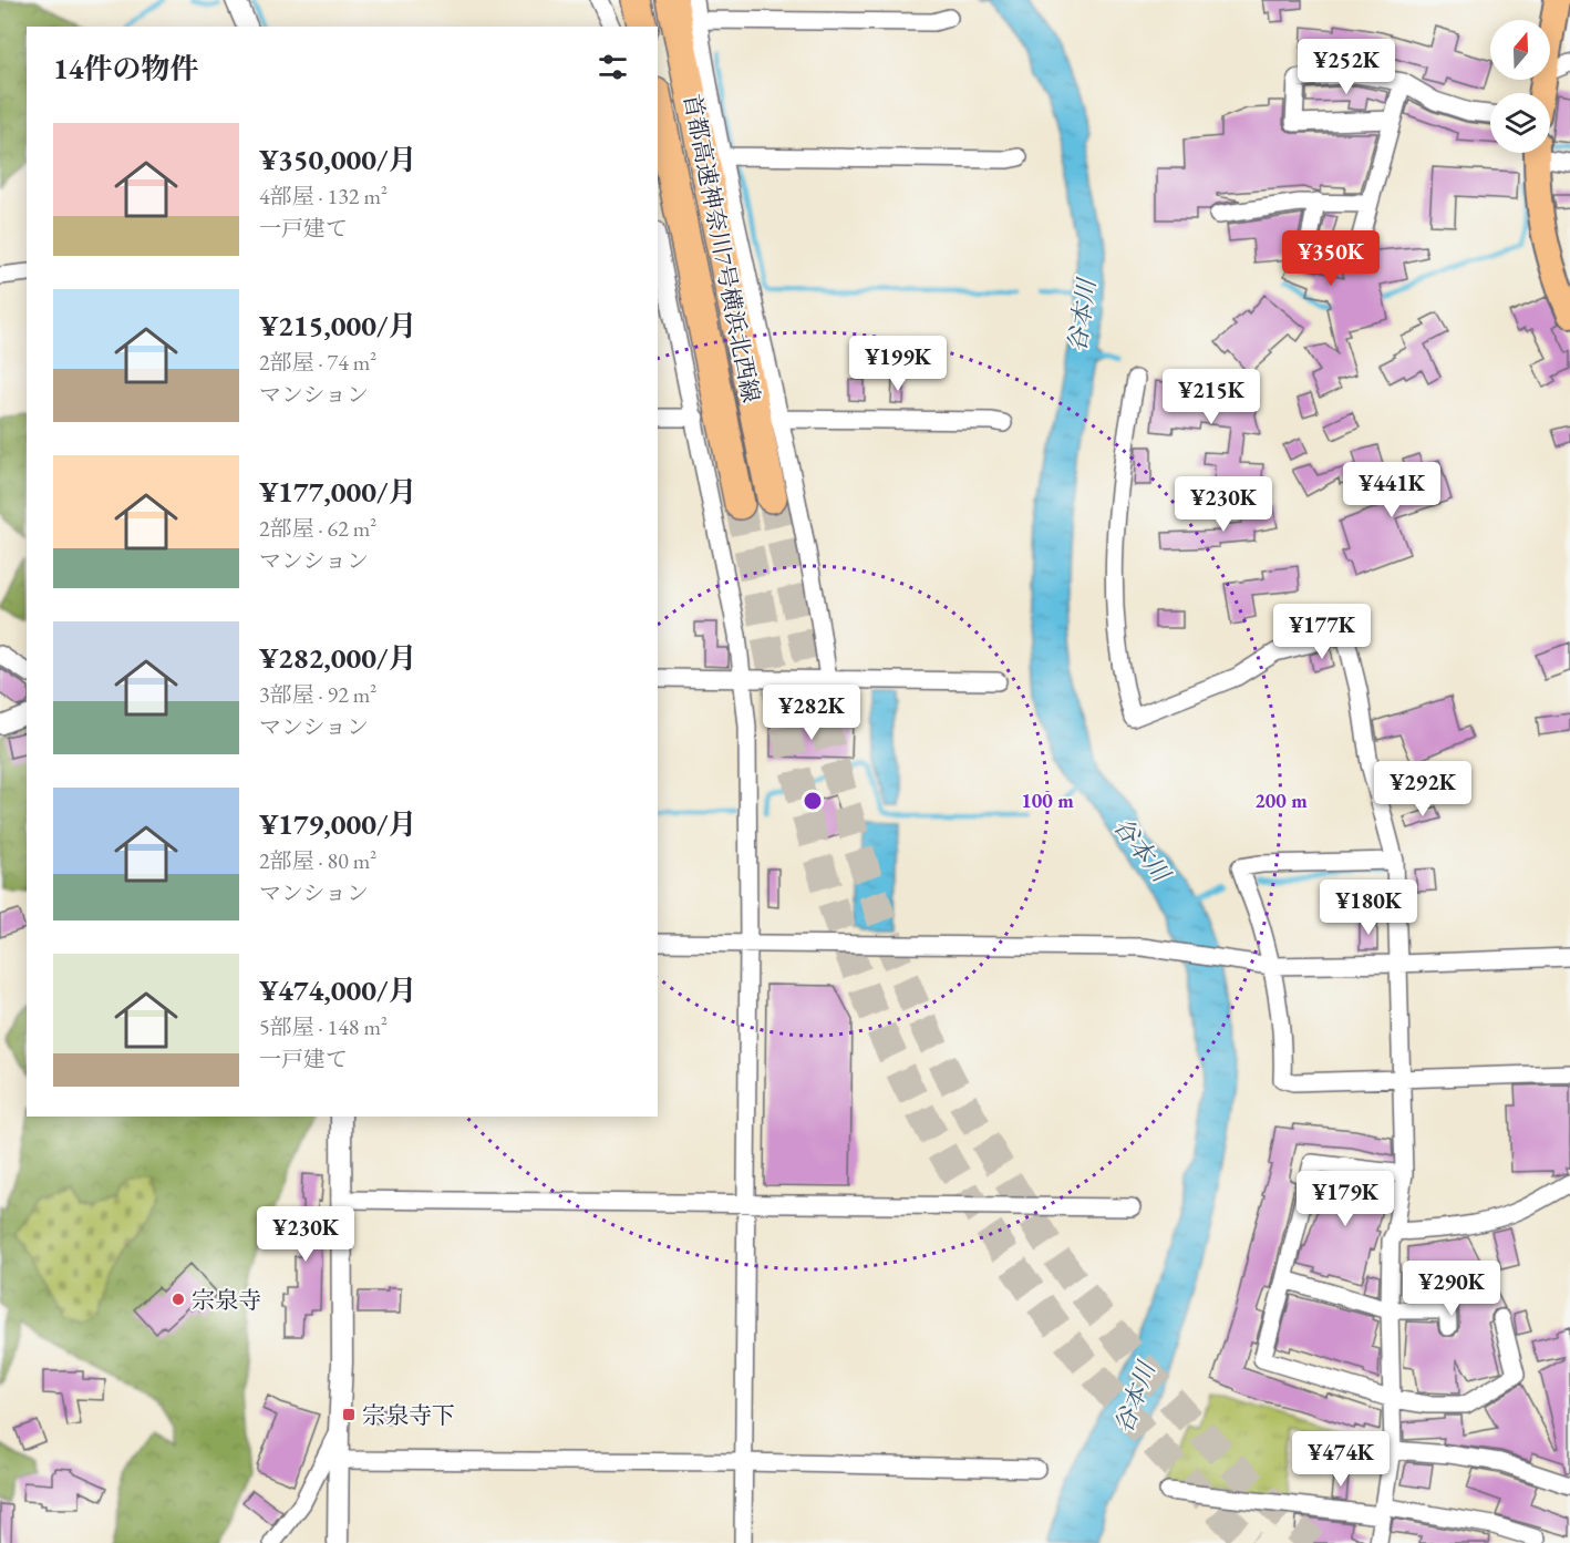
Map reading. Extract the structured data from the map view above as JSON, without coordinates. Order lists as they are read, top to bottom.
{
  "streets": {
    "highway": ["首都高速神奈川7号横浜北西線"]
  },
  "water": ["谷本川"],
  "places": {
    "other": ["宗泉寺"],
    "transit": ["宗泉寺下"]
  },
  "north": "top",
  "page": {
    "heading": "14件の物件",
    "price": [
      "¥252K",
      "¥350K",
      "¥199K",
      "¥215K",
      "¥441K",
      "¥230K",
      "¥177K",
      "¥282K",
      "¥292K",
      "¥180K",
      "¥179K",
      "¥230K",
      "¥290K",
      "¥474K"
    ],
    "list": [
      {
        "name": "¥350,000/月",
        "note": "4部屋 · 132 m² · 一戸建て"
      },
      {
        "name": "¥215,000/月",
        "note": "2部屋 · 74 m² · マンション"
      },
      {
        "name": "¥177,000/月",
        "note": "2部屋 · 62 m² · マンション"
      },
      {
        "name": "¥282,000/月",
        "note": "3部屋 · 92 m² · マンション"
      },
      {
        "name": "¥179,000/月",
        "note": "2部屋 · 80 m² · マンション"
      },
      {
        "name": "¥474,000/月",
        "note": "5部屋 · 148 m² · 一戸建て"
      }
    ]
  },
  "rings": ["100 m", "200 m"]
}
